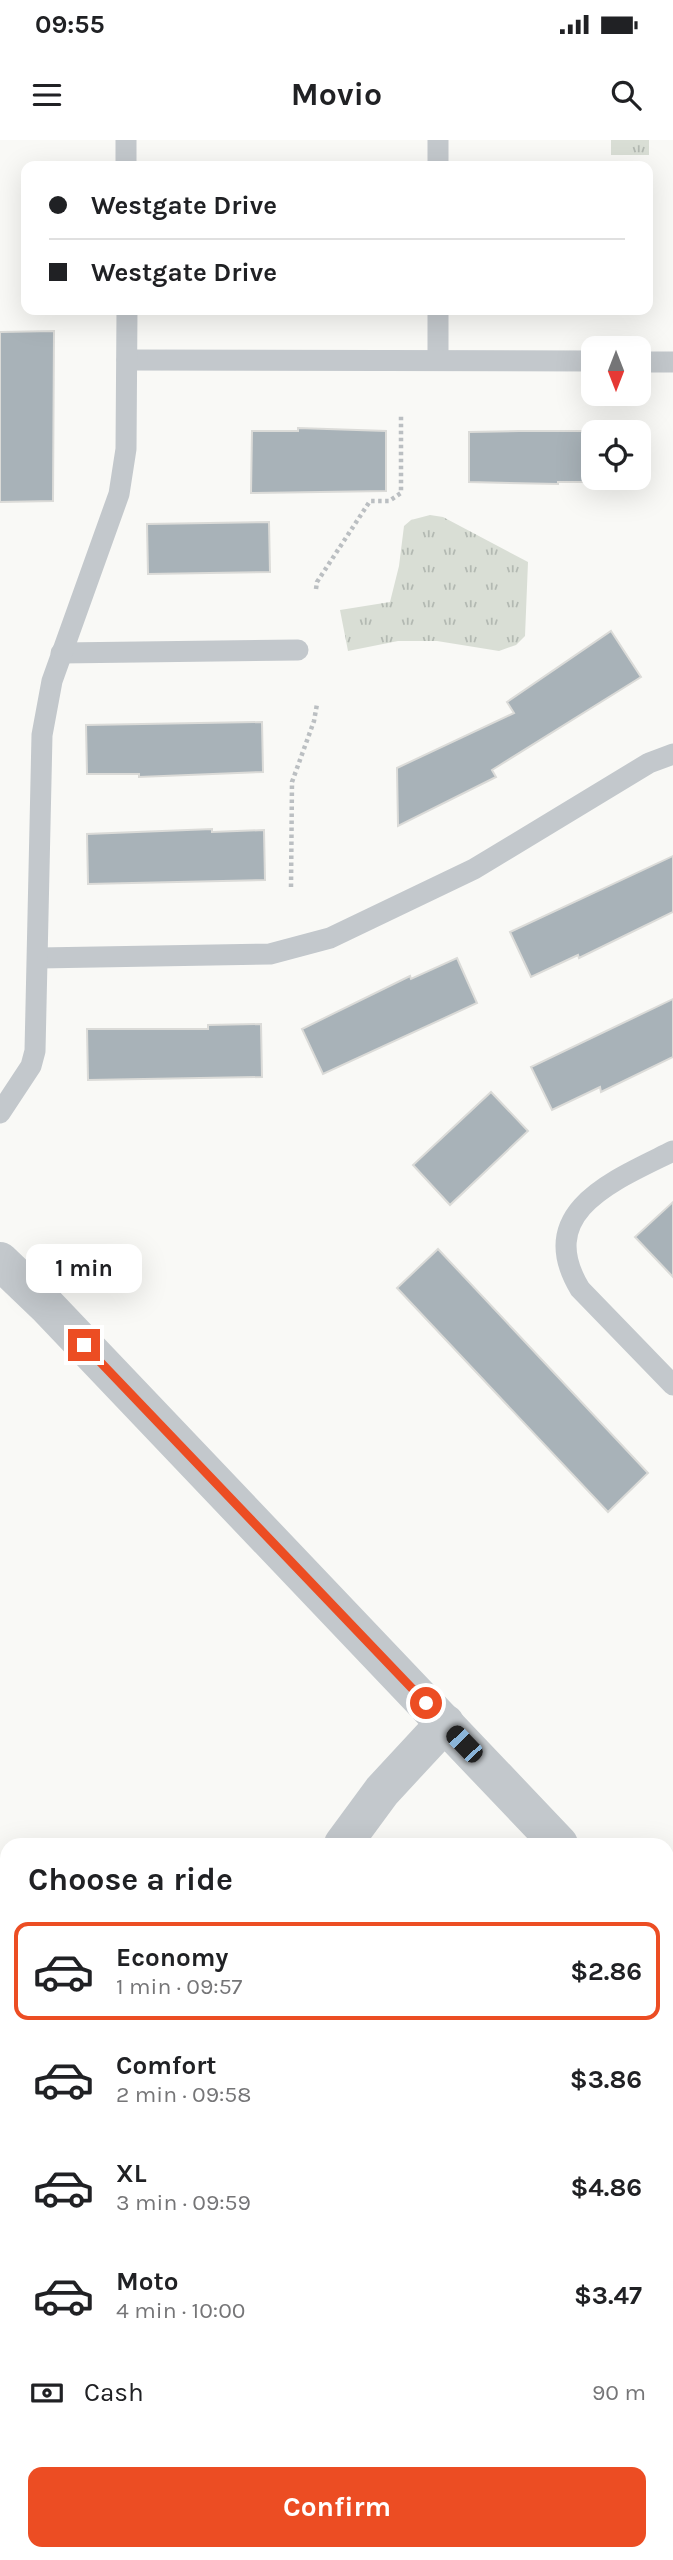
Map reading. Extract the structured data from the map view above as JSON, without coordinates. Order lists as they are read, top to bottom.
{
  "north": "bottom",
  "page": {
    "status": "09:55",
    "header": "Movio",
    "banner": ["Westgate Drive", "Westgate Drive"],
    "bubble": "1 min",
    "heading": "Choose a ride",
    "list": [
      {
        "name": "Economy",
        "note": "1 min · 09:57",
        "value": "$2.86"
      },
      {
        "name": "Comfort",
        "note": "2 min · 09:58",
        "value": "$3.86"
      },
      {
        "name": "XL",
        "note": "3 min · 09:59",
        "value": "$4.86"
      },
      {
        "name": "Moto",
        "note": "4 min · 10:00",
        "value": "$3.47"
      }
    ],
    "pay": ["Cash", "90 m"],
    "buttons": "Confirm"
  }
}
